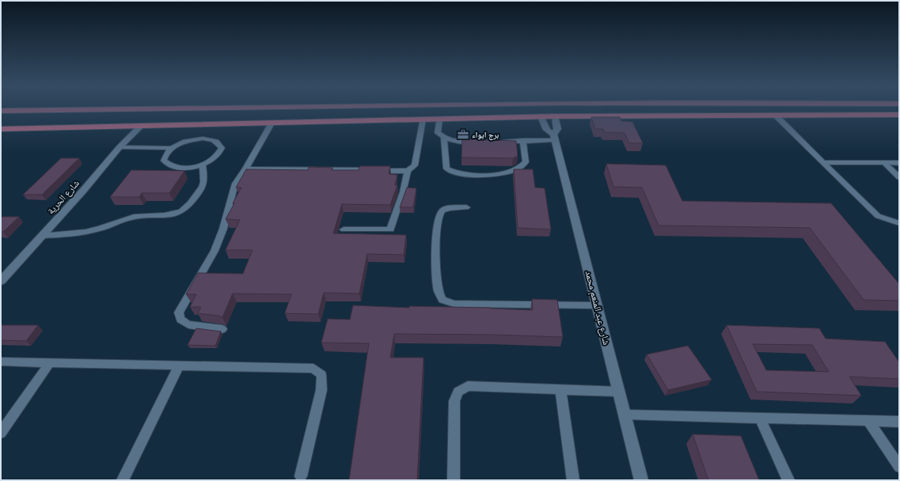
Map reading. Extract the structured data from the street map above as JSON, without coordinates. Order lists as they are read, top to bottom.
{
  "streets": {
    "street": ["شارع الحرية", "شارع عبد المنعم محمد"]
  },
  "places": {
    "office": ["برج ايواء"]
  }
}
